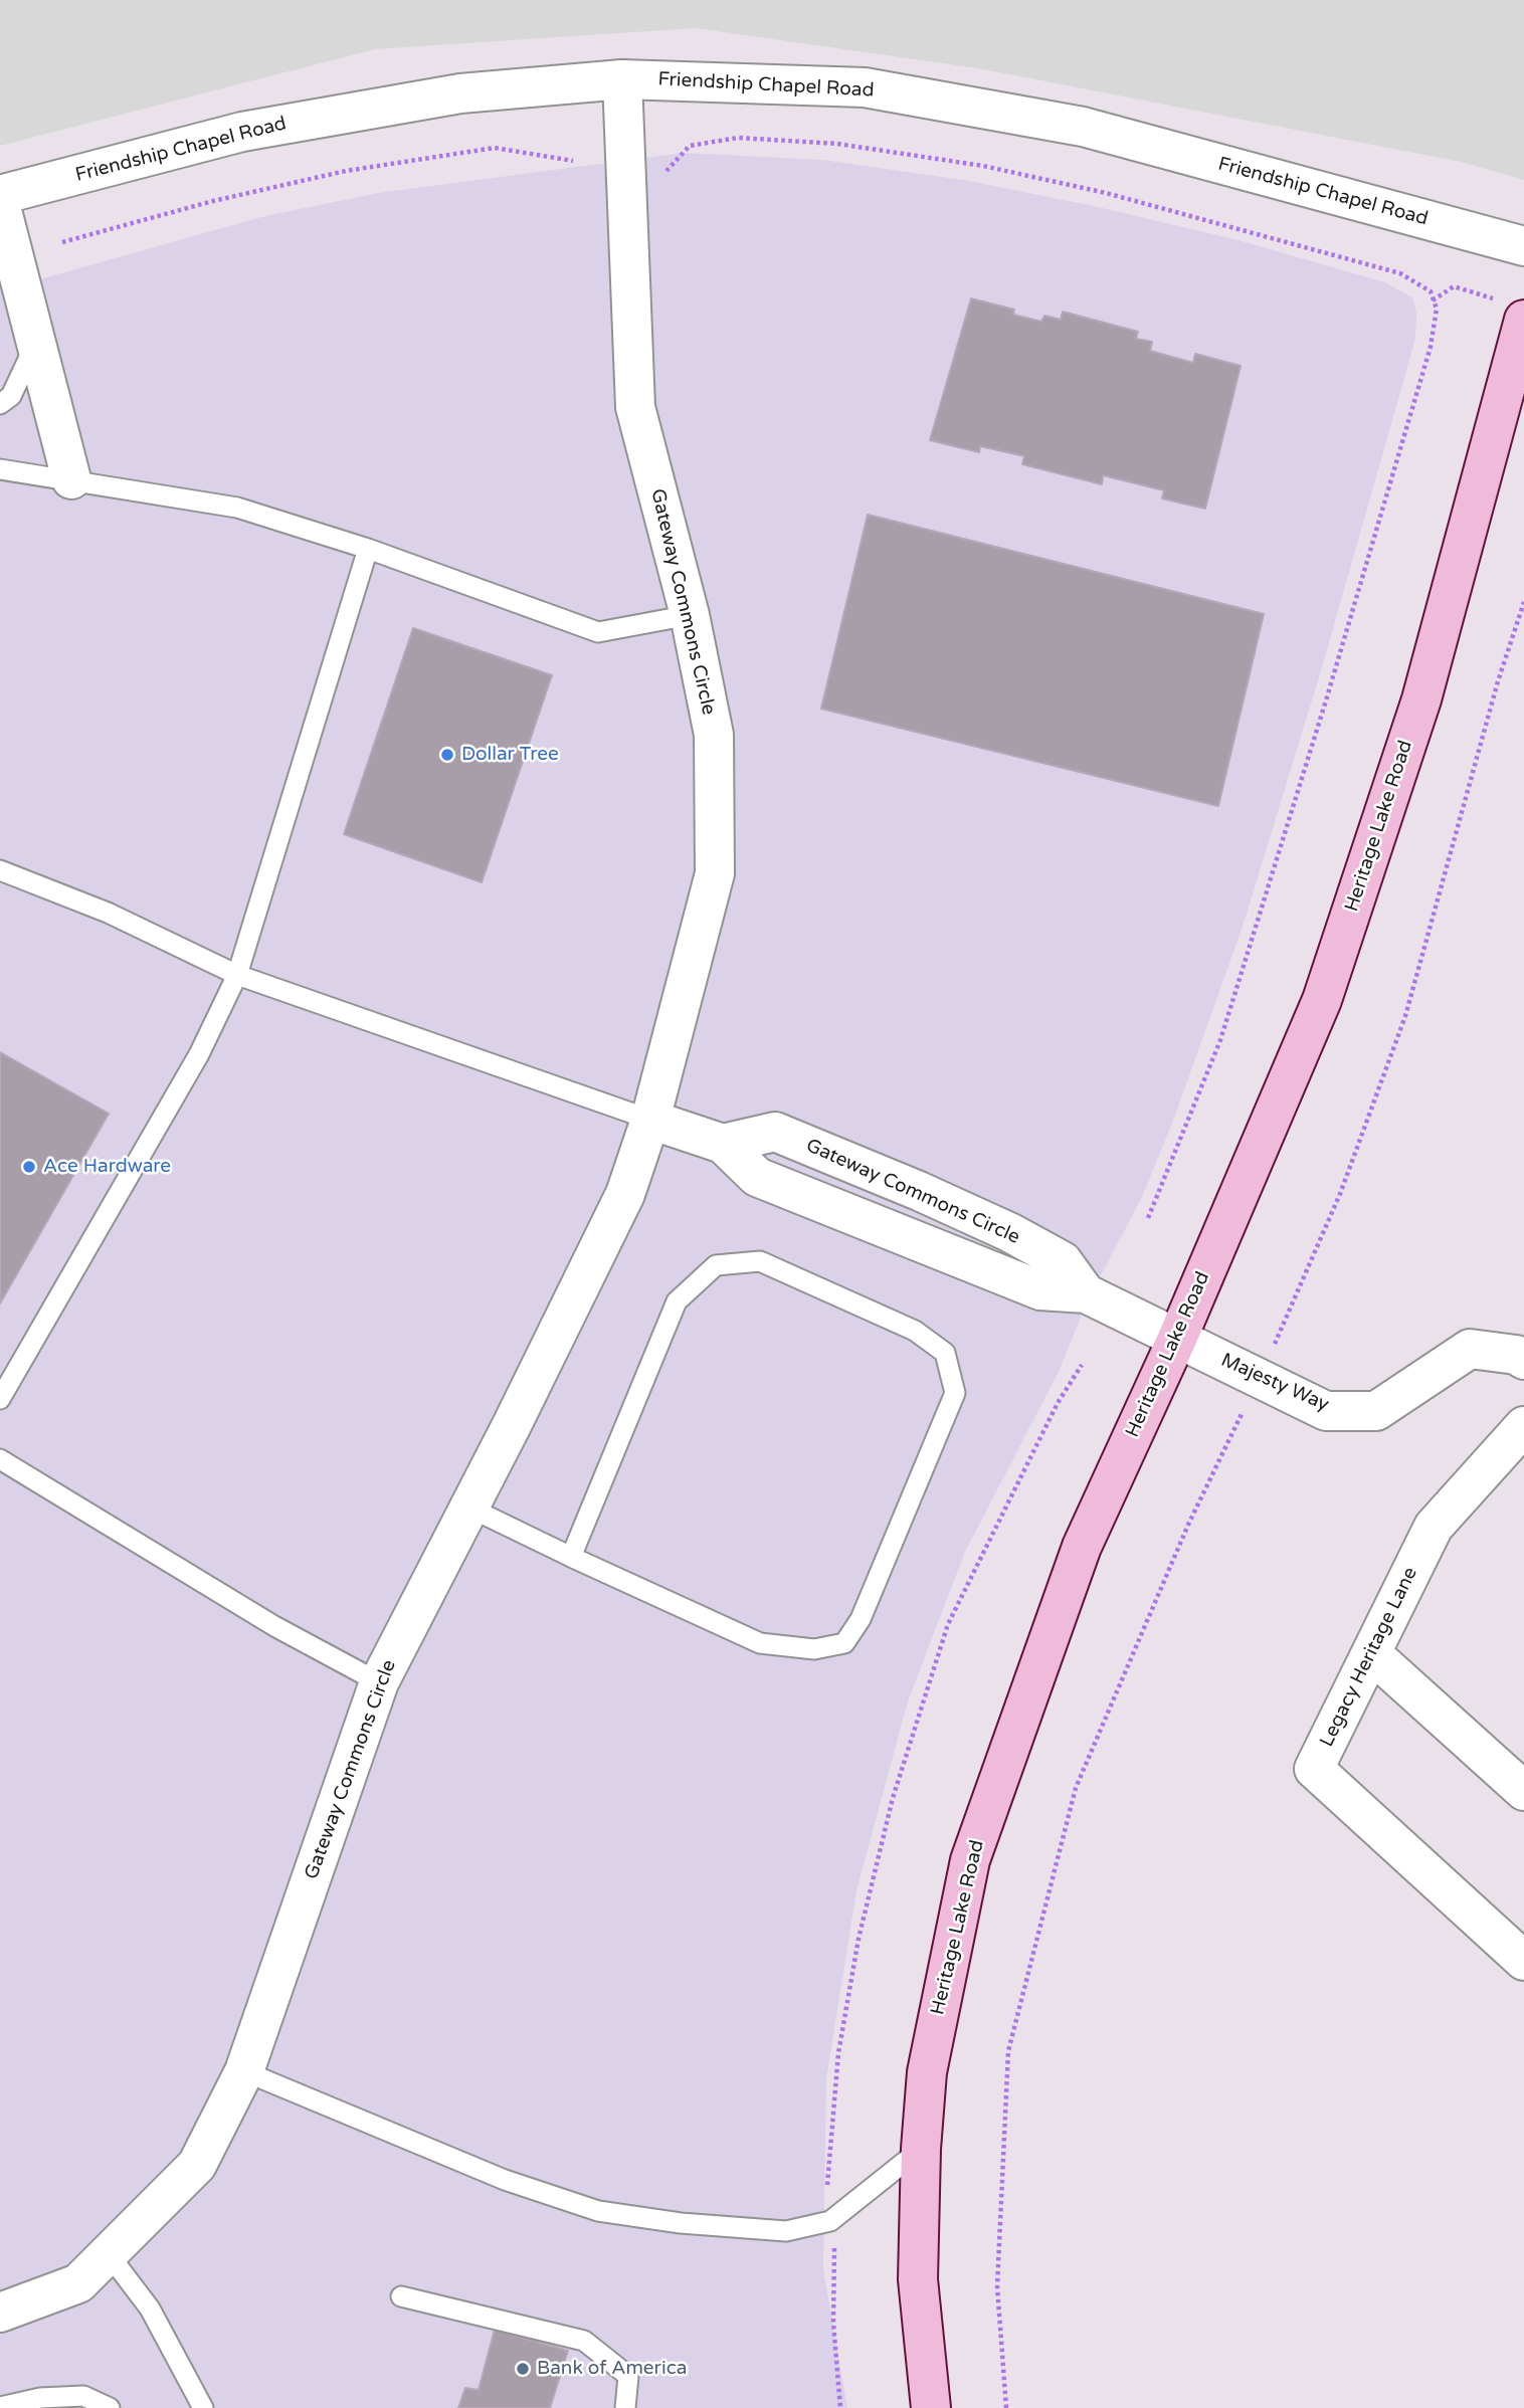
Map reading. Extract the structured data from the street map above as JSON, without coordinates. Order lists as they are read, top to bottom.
{
  "streets": {
    "main road": ["Heritage Lake Road"],
    "street": [
      "Friendship Chapel Road",
      "Gateway Commons Circle",
      "Majesty Way",
      "Legacy Heritage Lane"
    ]
  },
  "crossings": [
    ["Friendship Chapel Road", "Gateway Commons Circle"],
    ["Gateway Commons Circle", "Heritage Lake Road"],
    ["Gateway Commons Circle", "Majesty Way"],
    ["Heritage Lake Road", "Majesty Way"]
  ],
  "places": ["Dollar Tree", "Ace Hardware", "Bank of America"]
}
